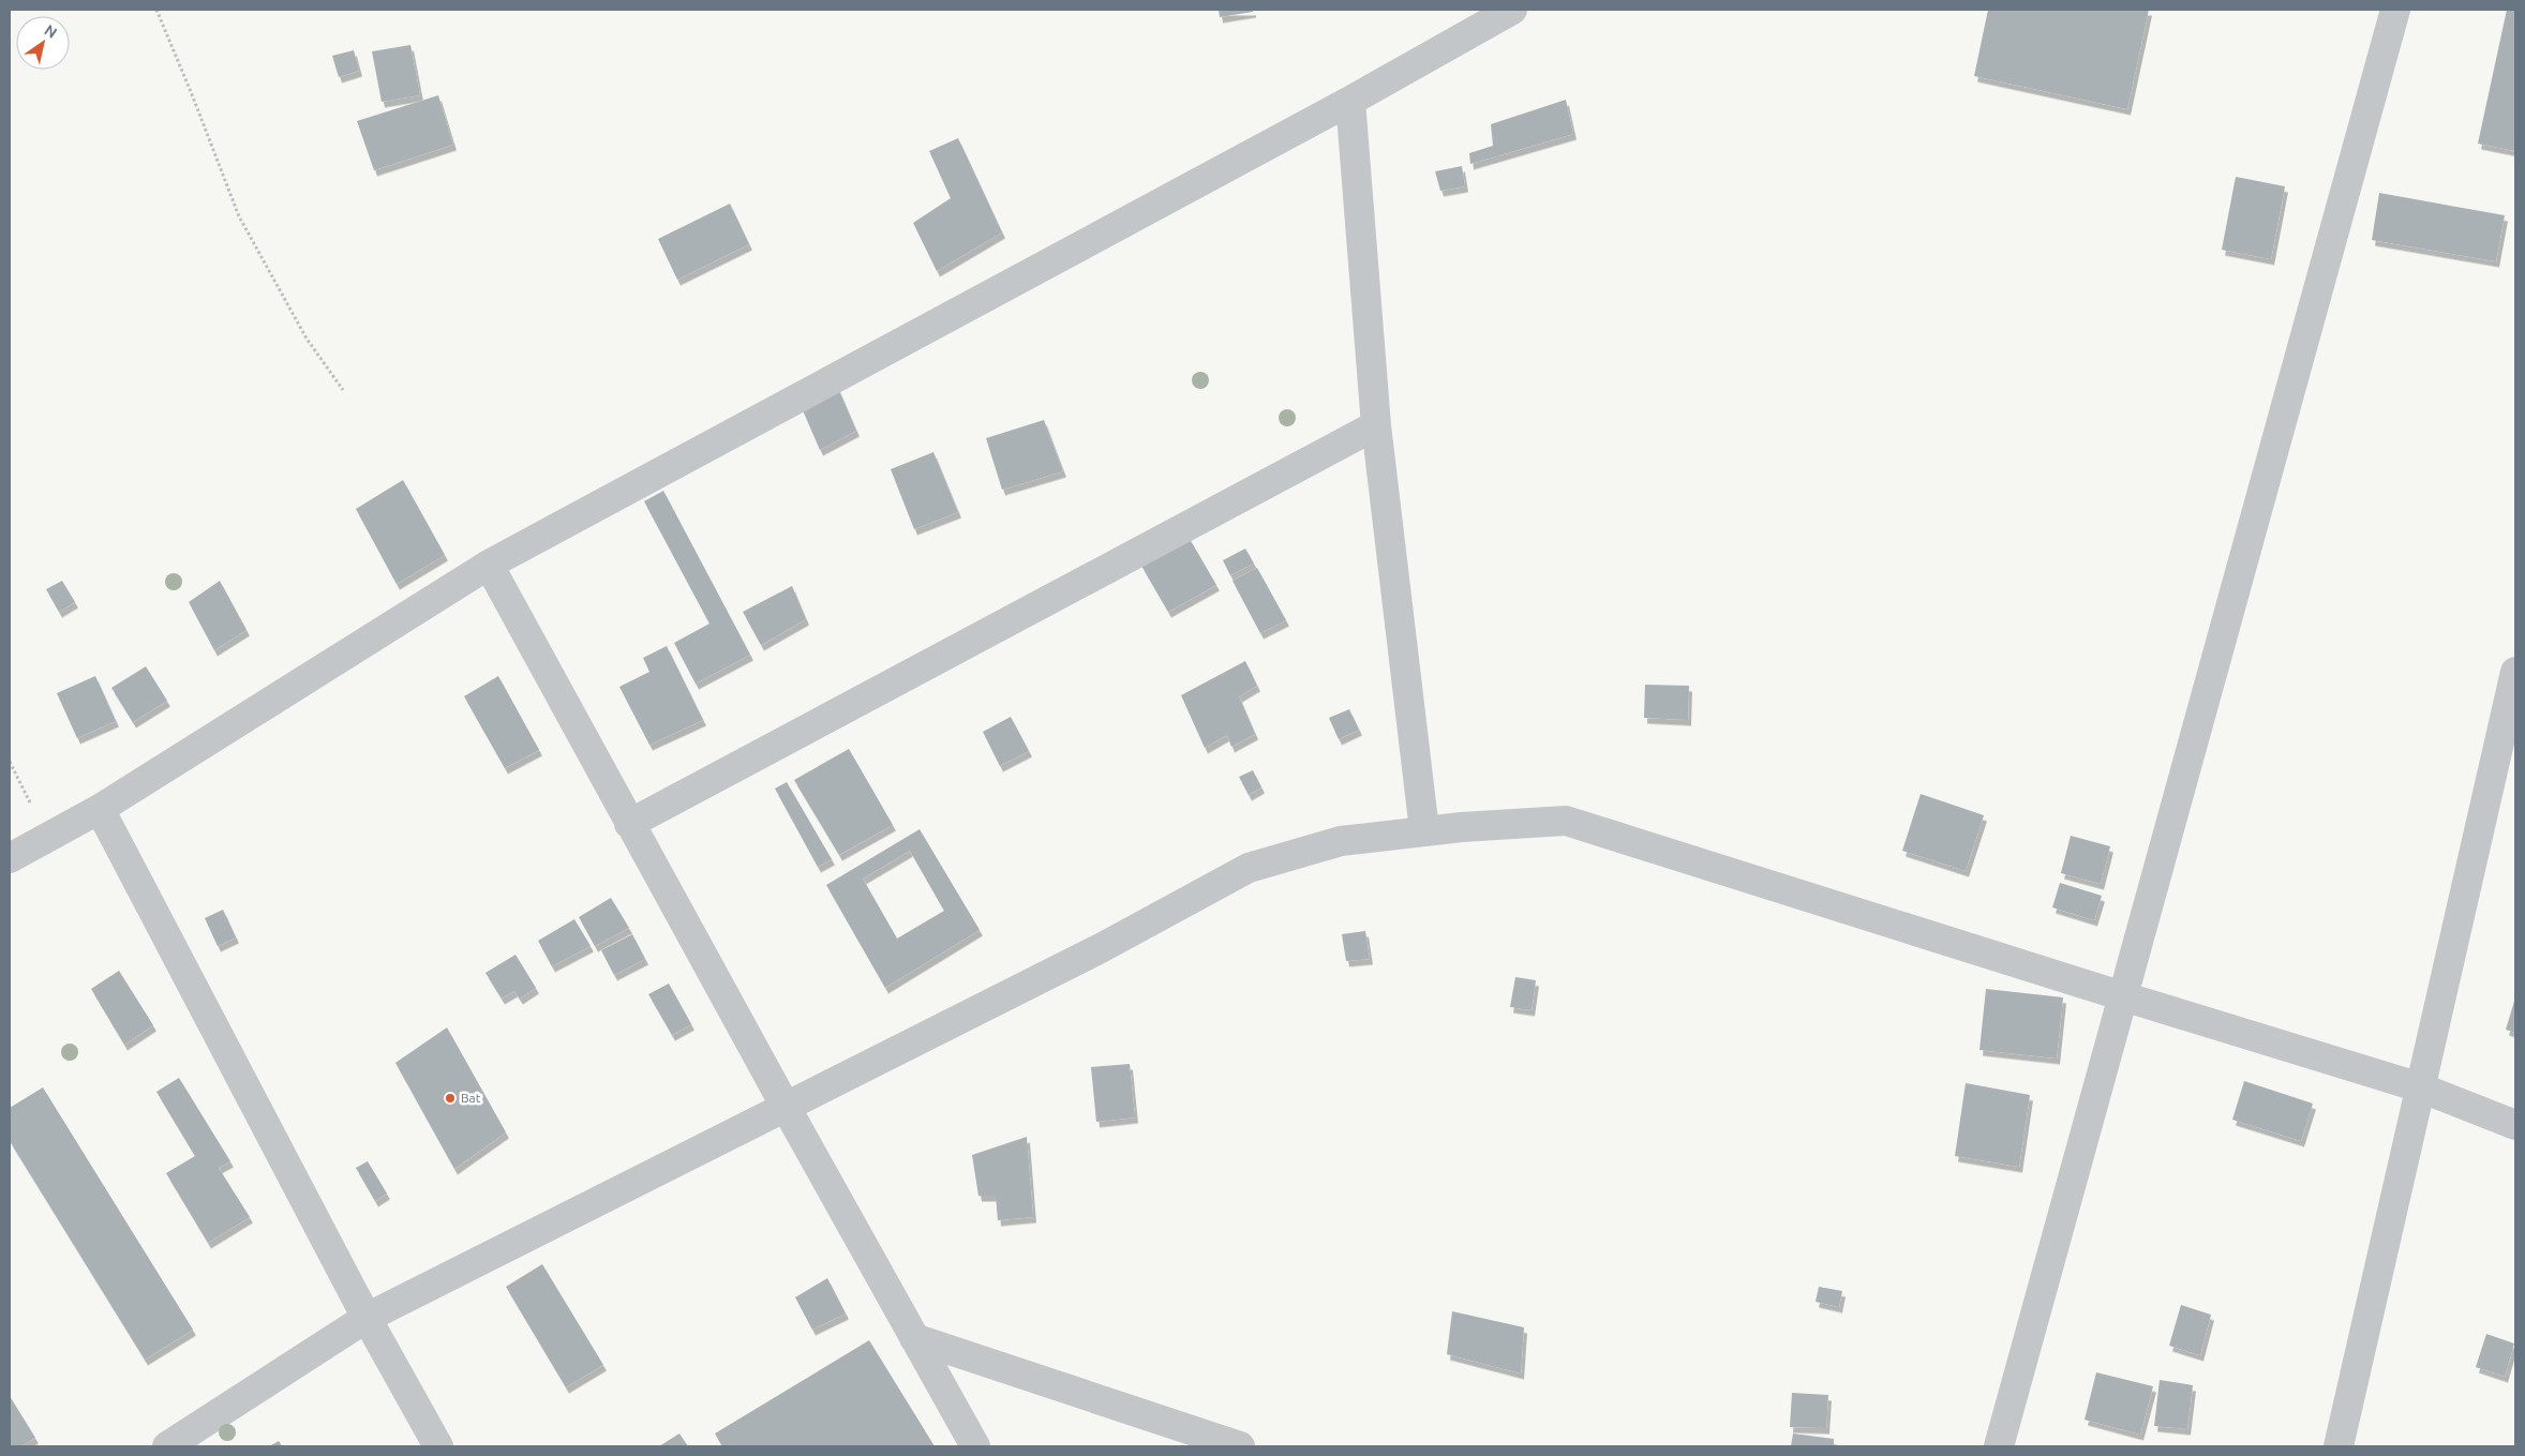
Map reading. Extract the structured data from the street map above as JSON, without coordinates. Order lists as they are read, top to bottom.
{
  "places": ["Bat"],
  "north": "top right"
}
